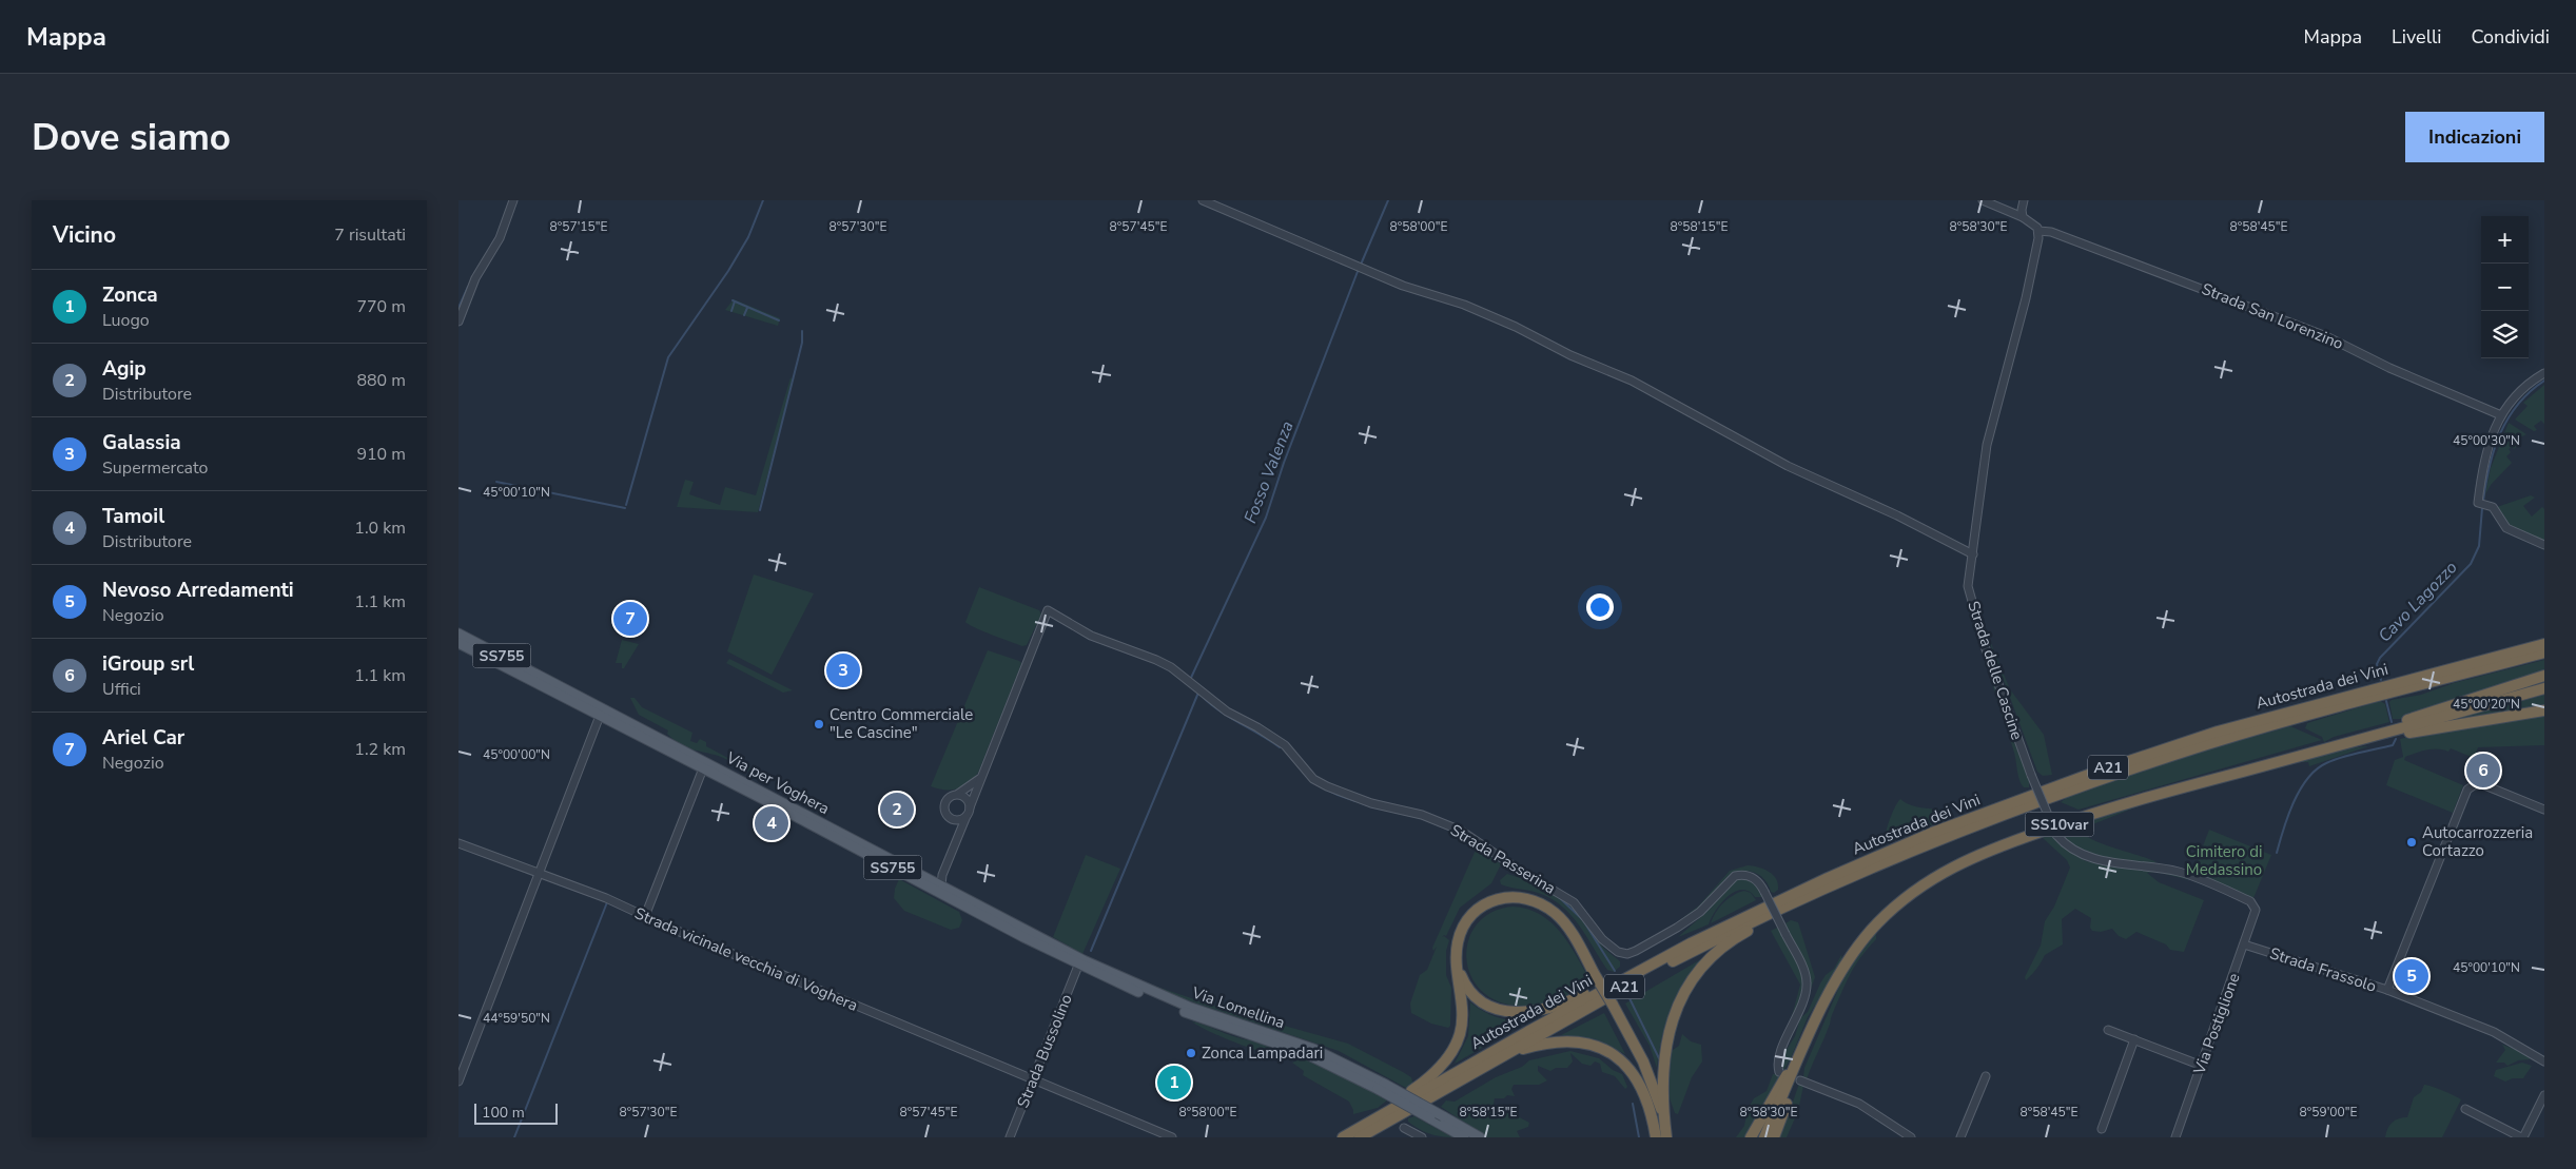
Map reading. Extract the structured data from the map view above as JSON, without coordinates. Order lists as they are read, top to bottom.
{
  "streets": {
    "highway": ["Autostrada dei Vini", "A21", "SS10var"],
    "main road": ["SS755", "Via per Voghera", "Via Lomellina"],
    "street": [
      "Strada San Lorenzino",
      "Strada delle Cascine",
      "Strada Passerina",
      "Strada vicinale vecchia di Voghera",
      "Strada Frassolo",
      "Via Postiglione",
      "Strada Bussolino"
    ]
  },
  "crossings": [
    ["Strada San Lorenzino", "Strada delle Cascine"],
    ["Strada delle Cascine", "Via Postiglione"],
    ["Via per Voghera", "Via Lomellina"],
    ["Via per Voghera", "Strada Bussolino"],
    ["Strada vicinale vecchia di Voghera", "Strada Bussolino"],
    ["Strada Frassolo", "Via Postiglione"],
    ["Via Lomellina", "Strada Bussolino"]
  ],
  "water": ["Fosso Valenza", "Cavo Lagozzo"],
  "parks": ["Cimitero di Medassino"],
  "places": ["Centro Commerciale \"Le Cascine\"", "Autocarrozzeria Cortazzo", "Zonca Lampadari"],
  "scale_bar": "100 m",
  "page": {
    "header": "Mappa",
    "nav": ["Mappa", "Livelli", "Condividi"],
    "buttons": "Indicazioni",
    "title": "Dove siamo",
    "heading": ["Vicino", "7 risultati"],
    "map_buttons": ["+", "−"],
    "list": [
      {
        "mark": "1",
        "name": "Zonca",
        "note": "Luogo",
        "value": "770 m"
      },
      {
        "mark": "2",
        "name": "Agip",
        "note": "Distributore",
        "value": "880 m"
      },
      {
        "mark": "3",
        "name": "Galassia",
        "note": "Supermercato",
        "value": "910 m"
      },
      {
        "mark": "4",
        "name": "Tamoil",
        "note": "Distributore",
        "value": "1.0 km"
      },
      {
        "mark": "5",
        "name": "Nevoso Arredamenti",
        "note": "Negozio",
        "value": "1.1 km"
      },
      {
        "mark": "6",
        "name": "iGroup srl",
        "note": "Uffici",
        "value": "1.1 km"
      },
      {
        "mark": "7",
        "name": "Ariel Car",
        "note": "Negozio",
        "value": "1.2 km"
      }
    ],
    "pins": [
      "7",
      "3",
      "6",
      "2",
      "4",
      "5",
      "1"
    ],
    "scale": "100 m"
  },
  "coordinates": [
    "8°57'15\"E",
    "8°57'30\"E",
    "8°57'45\"E",
    "8°58'15\"E",
    "8°58'30\"E",
    "8°58'00\"E",
    "8°58'45\"E",
    "45°00'30\"N",
    "45°00'10\"N",
    "45°00'20\"N",
    "45°00'00\"N",
    "44°59'50\"N",
    "8°59'00\"E"
  ]
}
